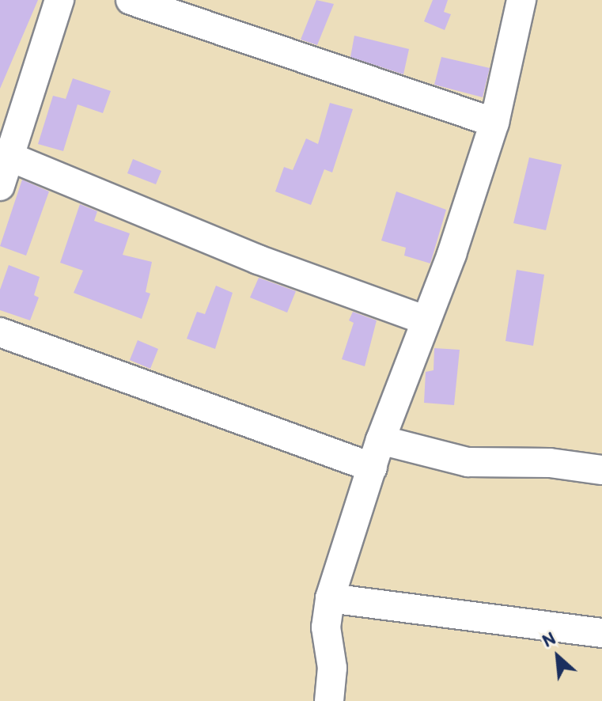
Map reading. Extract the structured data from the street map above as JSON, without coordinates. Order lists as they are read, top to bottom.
{
  "north": "top left"
}
